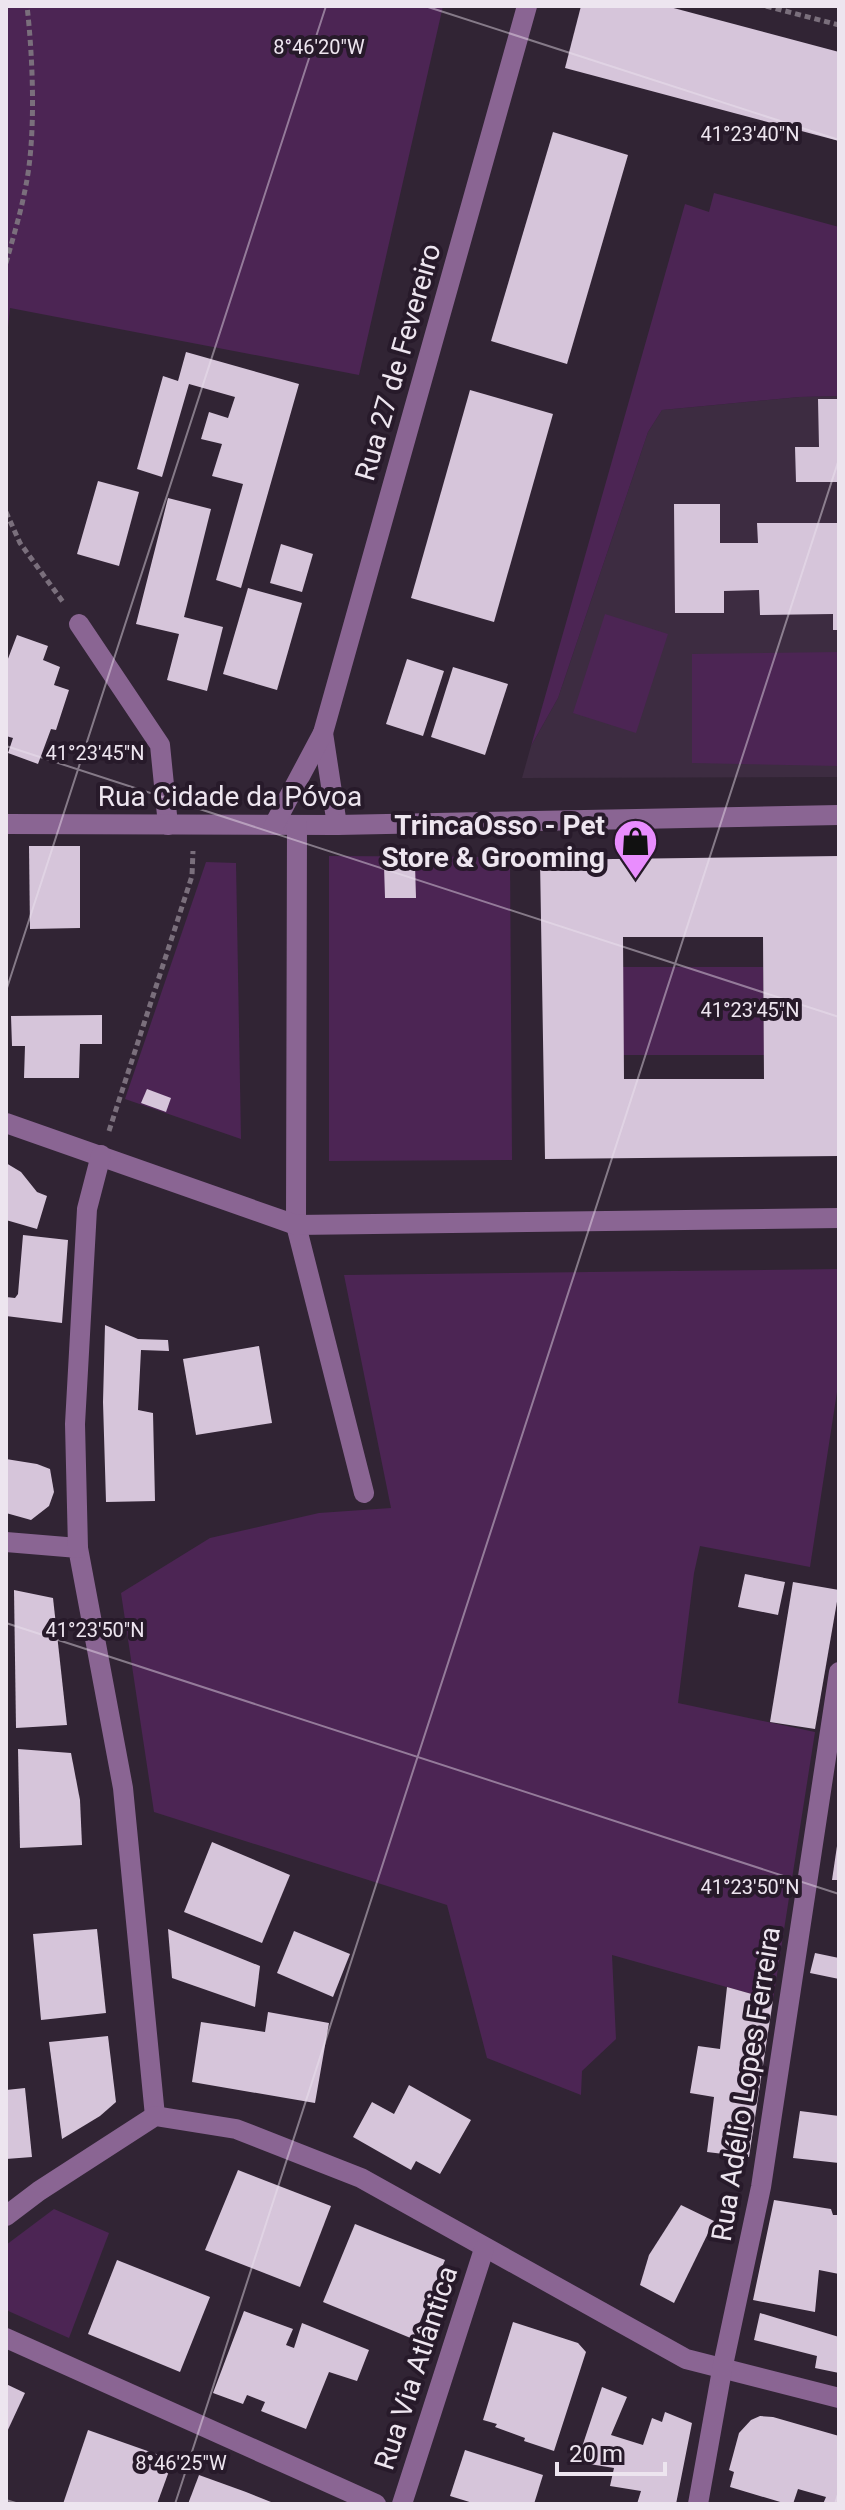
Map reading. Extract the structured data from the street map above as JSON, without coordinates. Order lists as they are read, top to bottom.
{
  "streets": {
    "street": [
      "Rua 27 de Fevereiro",
      "Rua Cidade da Póvoa",
      "Rua Adélio Lopes Ferreira",
      "Rua Via Atlântica"
    ]
  },
  "crossings": [
    ["Rua 27 de Fevereiro", "Rua Cidade da Póvoa"]
  ],
  "places": {
    "shop": ["TrincaOsso - Pet Store & Grooming"]
  },
  "scale_bar": "20 m",
  "coordinates": [
    "8°46'20\"W",
    "41°23'40\"N",
    "41°23'45\"N",
    "41°23'50\"N",
    "8°46'25\"W"
  ]
}
